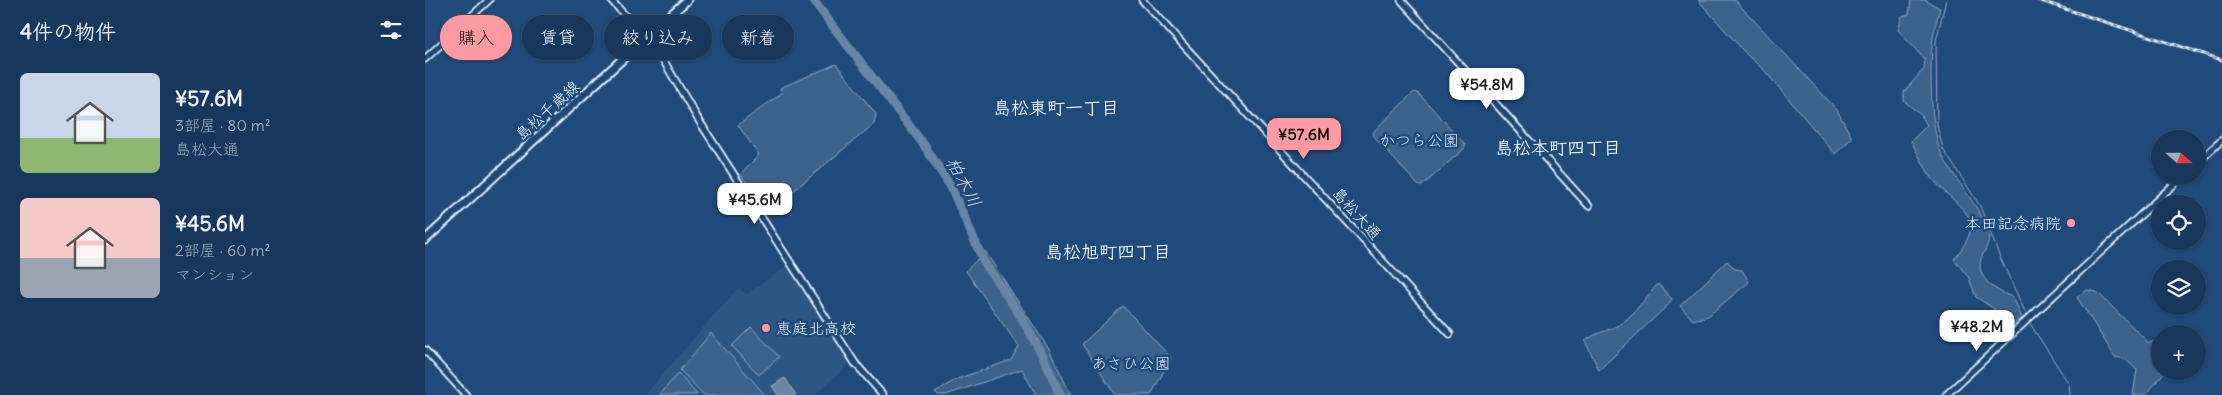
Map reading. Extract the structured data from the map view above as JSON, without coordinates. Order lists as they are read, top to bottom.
{
  "streets": {
    "main road": ["島松千歳線"],
    "street": ["島松大通"]
  },
  "districts": ["島松東町一丁目", "島松本町四丁目", "島松旭町四丁目"],
  "water": ["柏木川"],
  "parks": ["かつら公園", "あさひ公園"],
  "places": ["本田記念病院", "恵庭北高校"],
  "north": "right",
  "page": {
    "heading": "4件の物件",
    "chip": [
      "購入",
      "賃貸",
      "絞り込み",
      "新着"
    ],
    "list": [
      {
        "name": "¥57.6M",
        "note": "3部屋 · 80 m² · 島松大通"
      },
      {
        "name": "¥45.6M",
        "note": "2部屋 · 60 m² · マンション"
      }
    ],
    "price": [
      "¥54.8M",
      "¥57.6M",
      "¥45.6M",
      "¥48.2M"
    ],
    "map_buttons": "+"
  }
}
